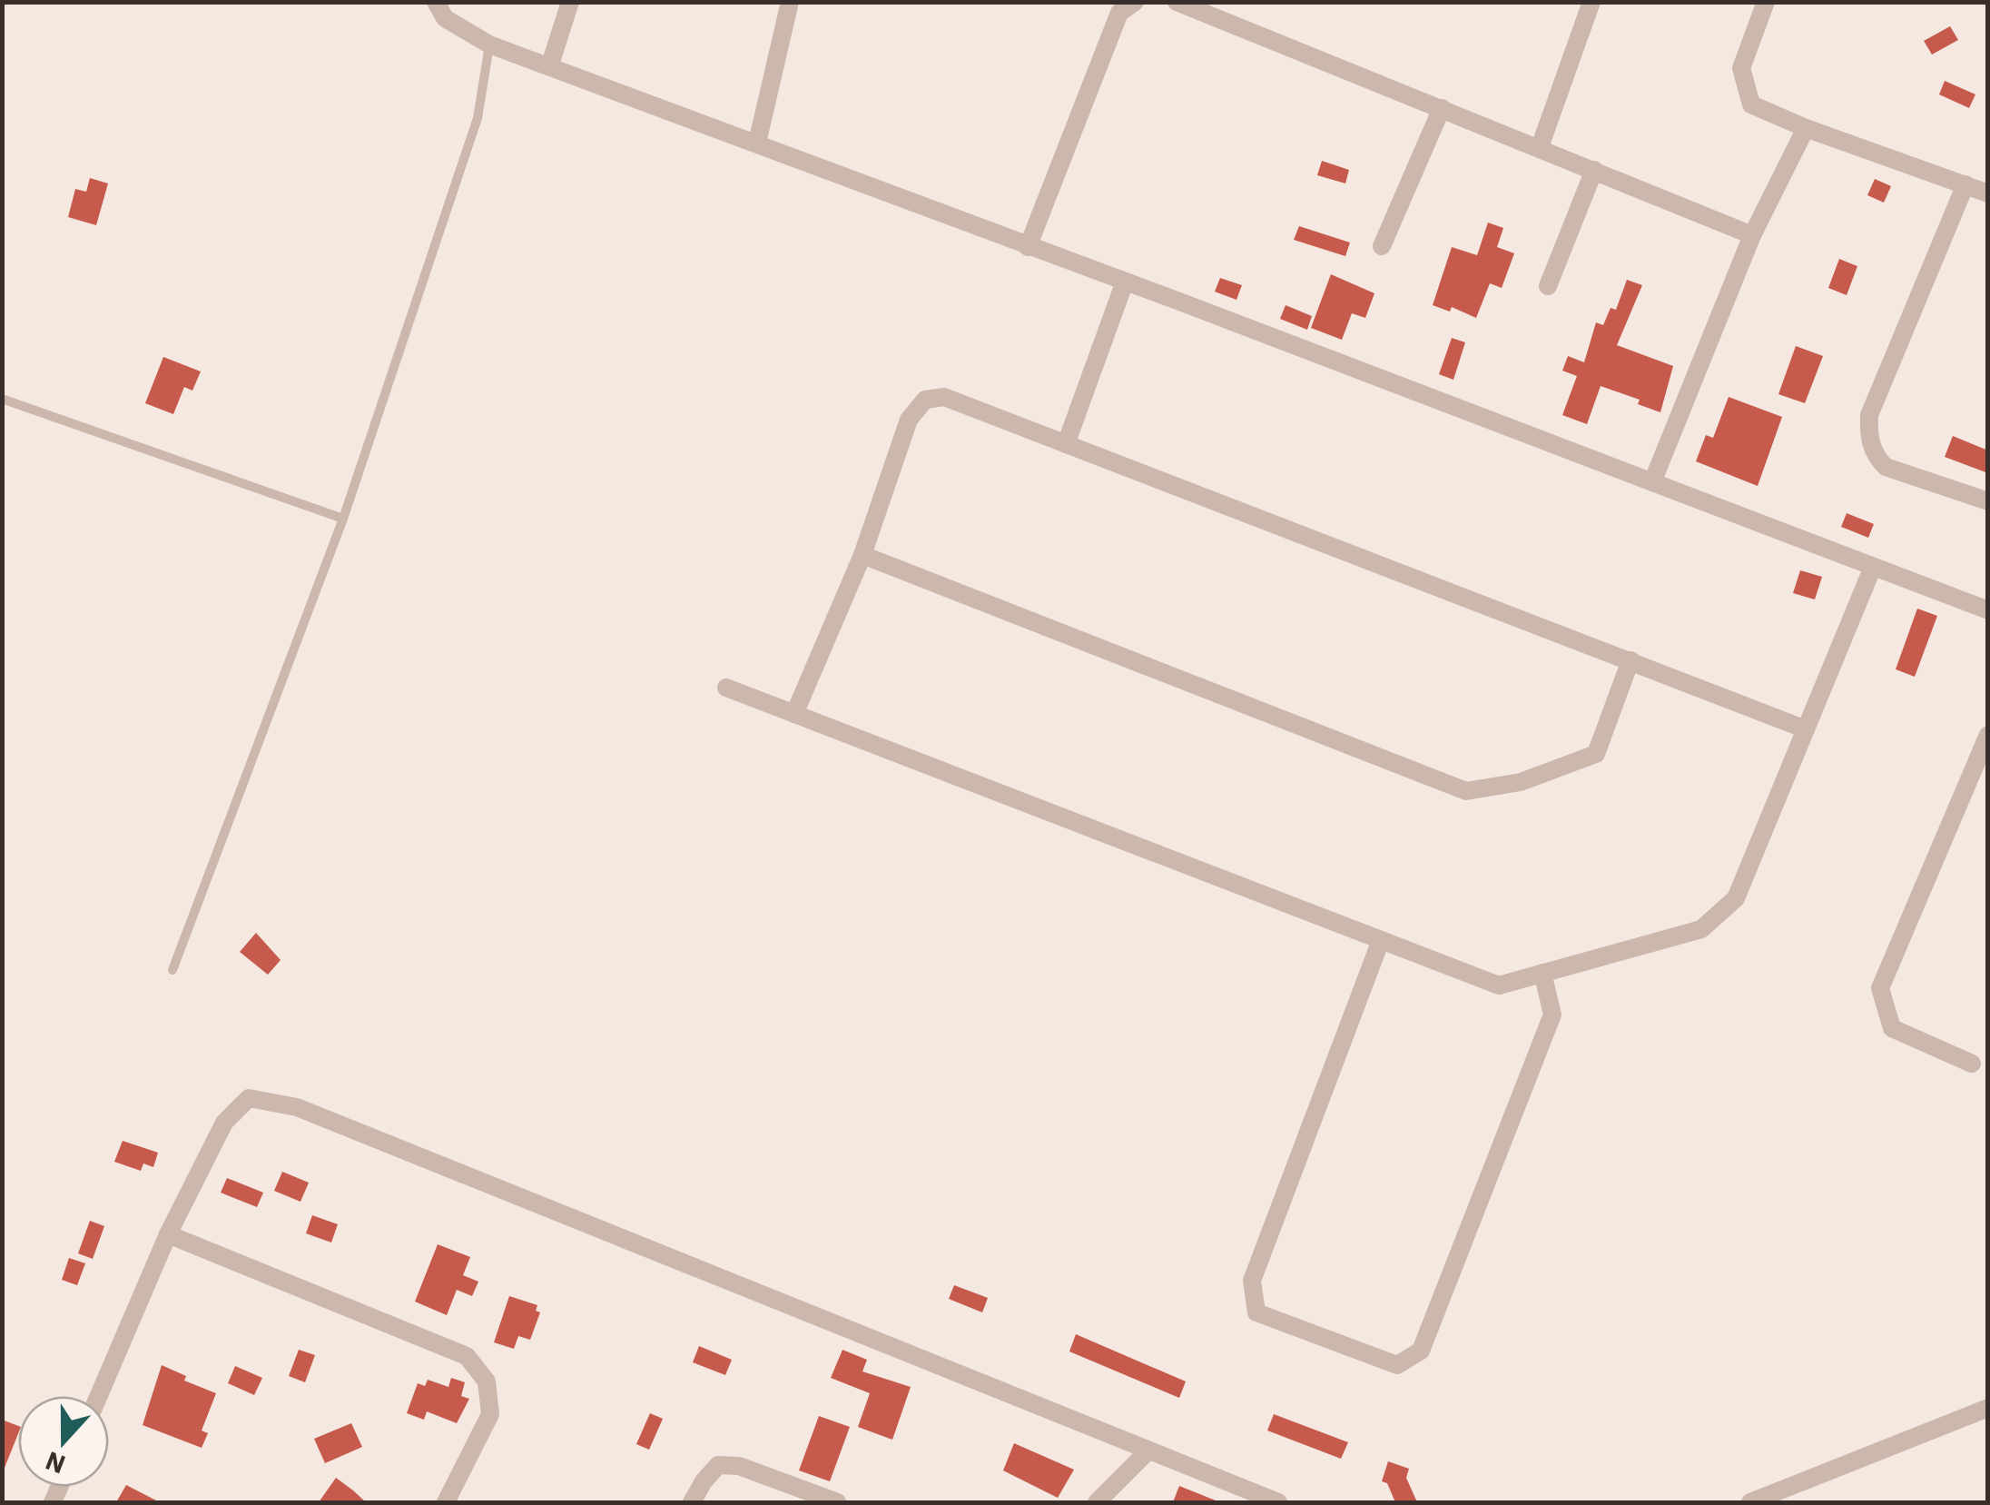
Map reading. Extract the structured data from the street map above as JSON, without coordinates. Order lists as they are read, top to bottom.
{
  "north": "bottom"
}
